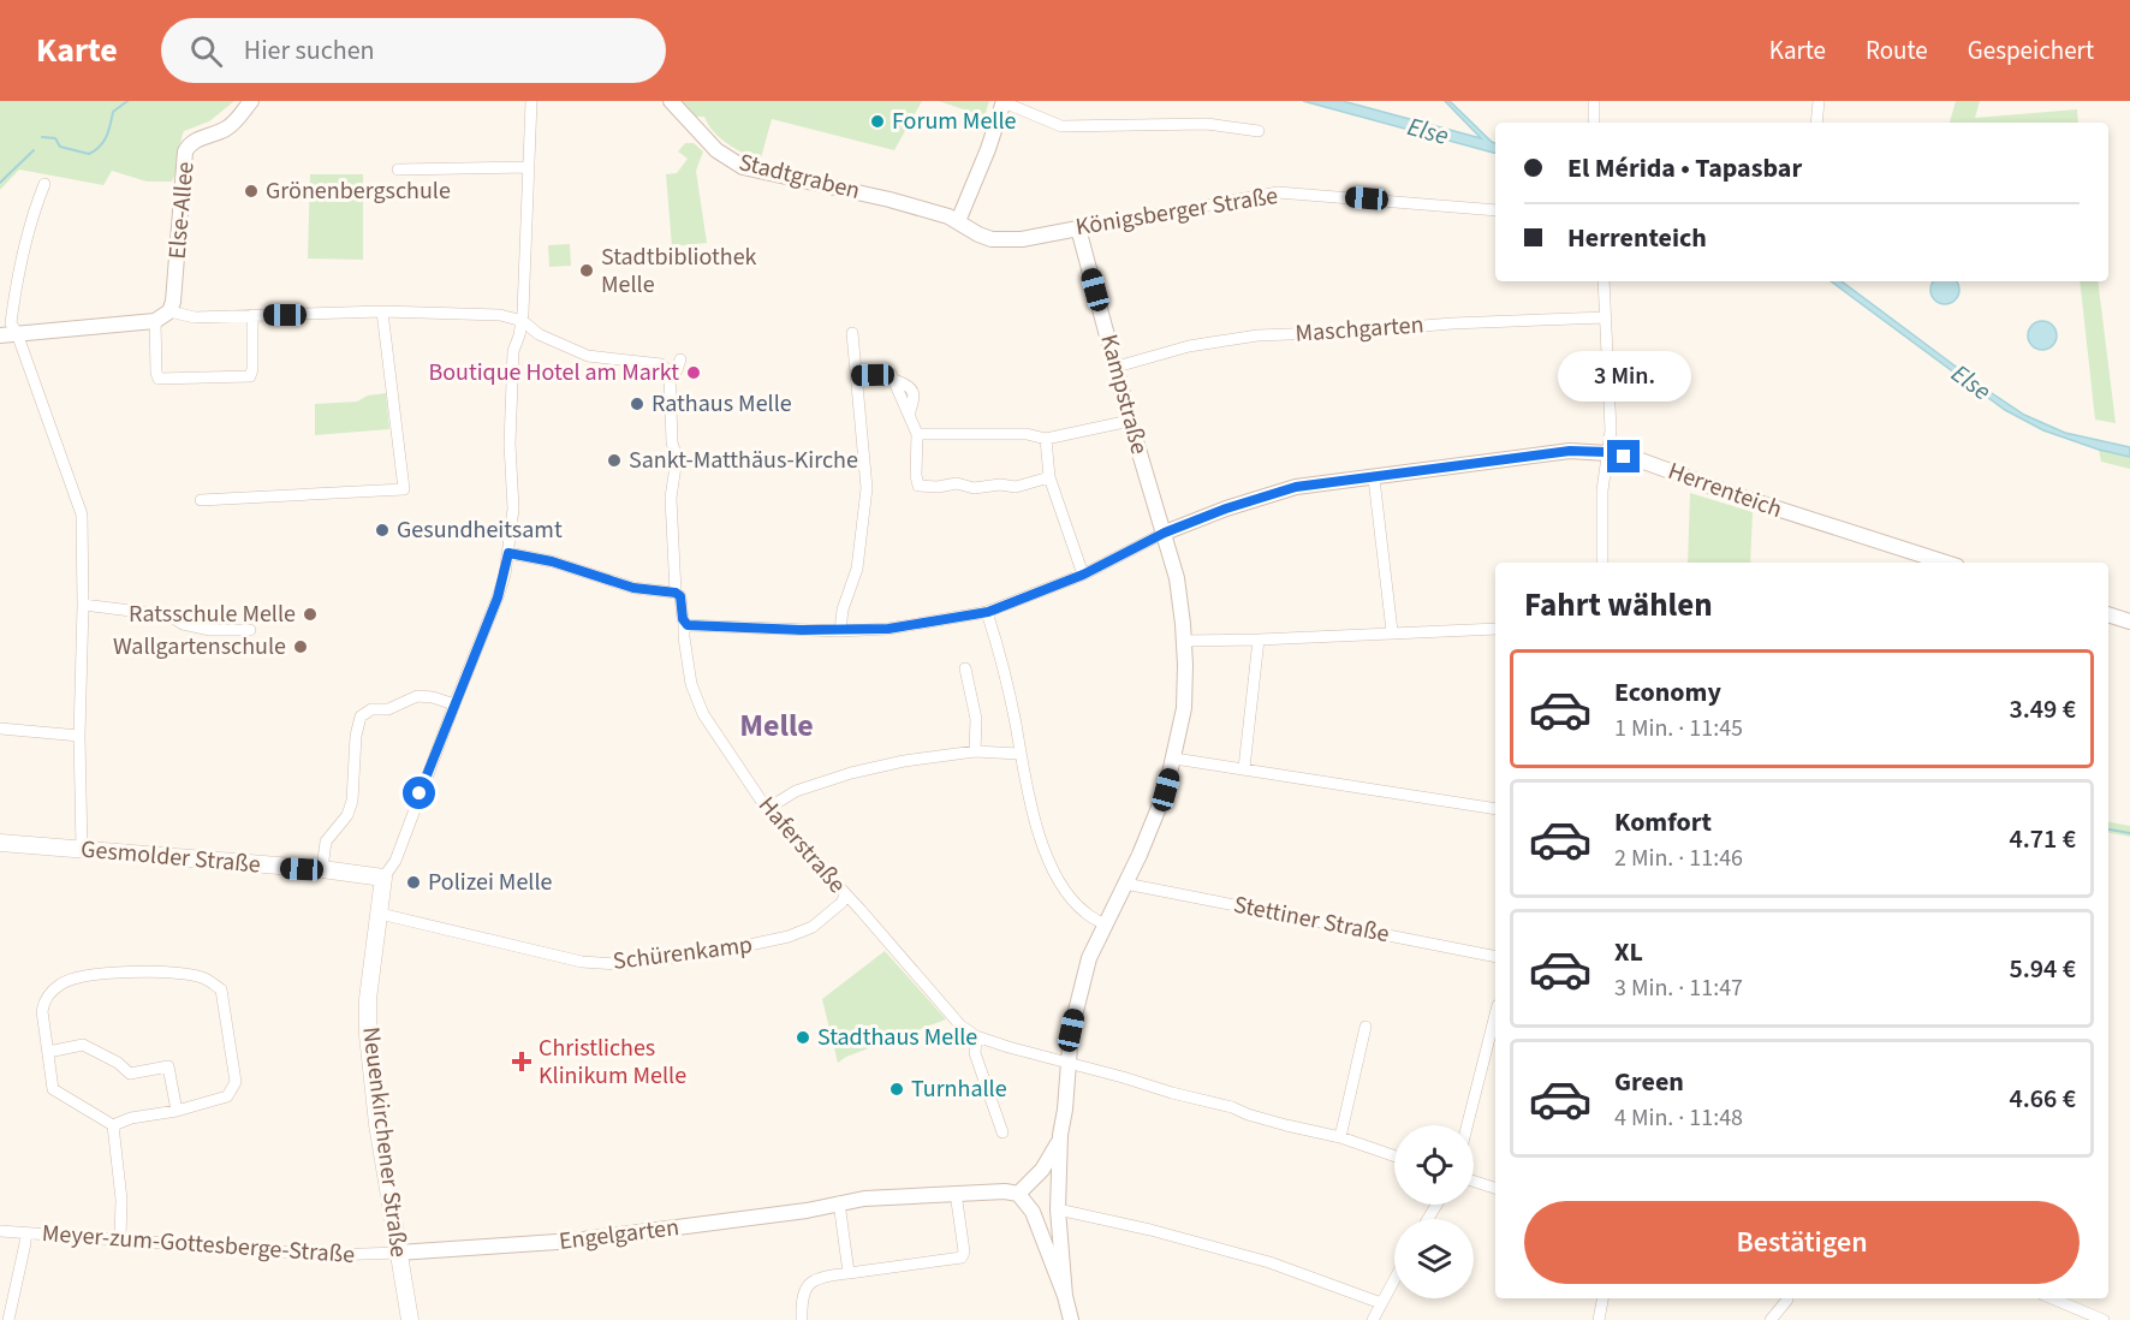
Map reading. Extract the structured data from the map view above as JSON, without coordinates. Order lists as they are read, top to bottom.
{
  "streets": {
    "main road": ["Gesmolder Straße", "Neuenkirchener Straße"],
    "street": [
      "Stadtgraben",
      "Else-Allee",
      "Königsberger Straße",
      "Maschgarten",
      "Kampstraße",
      "Herrenteich",
      "Haferstraße",
      "Stettiner Straße",
      "Schürenkamp",
      "Engelgarten",
      "Meyer-zum-Gottesberge-Straße"
    ]
  },
  "crossings": [
    ["Stadtgraben", "Königsberger Straße"],
    ["Königsberger Straße", "Kampstraße"],
    ["Maschgarten", "Kampstraße"],
    ["Kampstraße", "Herrenteich"],
    ["Kampstraße", "Haferstraße"],
    ["Kampstraße", "Stettiner Straße"],
    ["Herrenteich", "Haferstraße"],
    ["Haferstraße", "Schürenkamp"],
    ["Gesmolder Straße", "Neuenkirchener Straße"],
    ["Schürenkamp", "Neuenkirchener Straße"],
    ["Neuenkirchener Straße", "Engelgarten"],
    ["Neuenkirchener Straße", "Meyer-zum-Gottesberge-Straße"],
    ["Engelgarten", "Meyer-zum-Gottesberge-Straße"]
  ],
  "districts": ["Melle"],
  "water": ["Else"],
  "places": {
    "other": [
      "Forum Melle",
      "Grönenbergschule",
      "Stadtbibliothek Melle",
      "Boutique Hotel am Markt",
      "Rathaus Melle",
      "Sankt-Matthäus-Kirche",
      "Gesundheitsamt",
      "Ratsschule Melle",
      "Wallgartenschule",
      "Polizei Melle",
      "Stadthaus Melle",
      "Turnhalle"
    ],
    "health": ["Christliches Klinikum Melle"]
  },
  "page": {
    "header": "Karte",
    "search": "Hier suchen",
    "nav": ["Karte", "Route", "Gespeichert"],
    "banner": ["El Mérida • Tapasbar", "Herrenteich"],
    "bubble": "3 Min.",
    "heading": "Fahrt wählen",
    "list": [
      {
        "name": "Economy",
        "note": "1 Min. · 11:45",
        "value": "3.49 €"
      },
      {
        "name": "Komfort",
        "note": "2 Min. · 11:46",
        "value": "4.71 €"
      },
      {
        "name": "XL",
        "note": "3 Min. · 11:47",
        "value": "5.94 €"
      },
      {
        "name": "Green",
        "note": "4 Min. · 11:48",
        "value": "4.66 €"
      }
    ],
    "buttons": "Bestätigen"
  }
}
